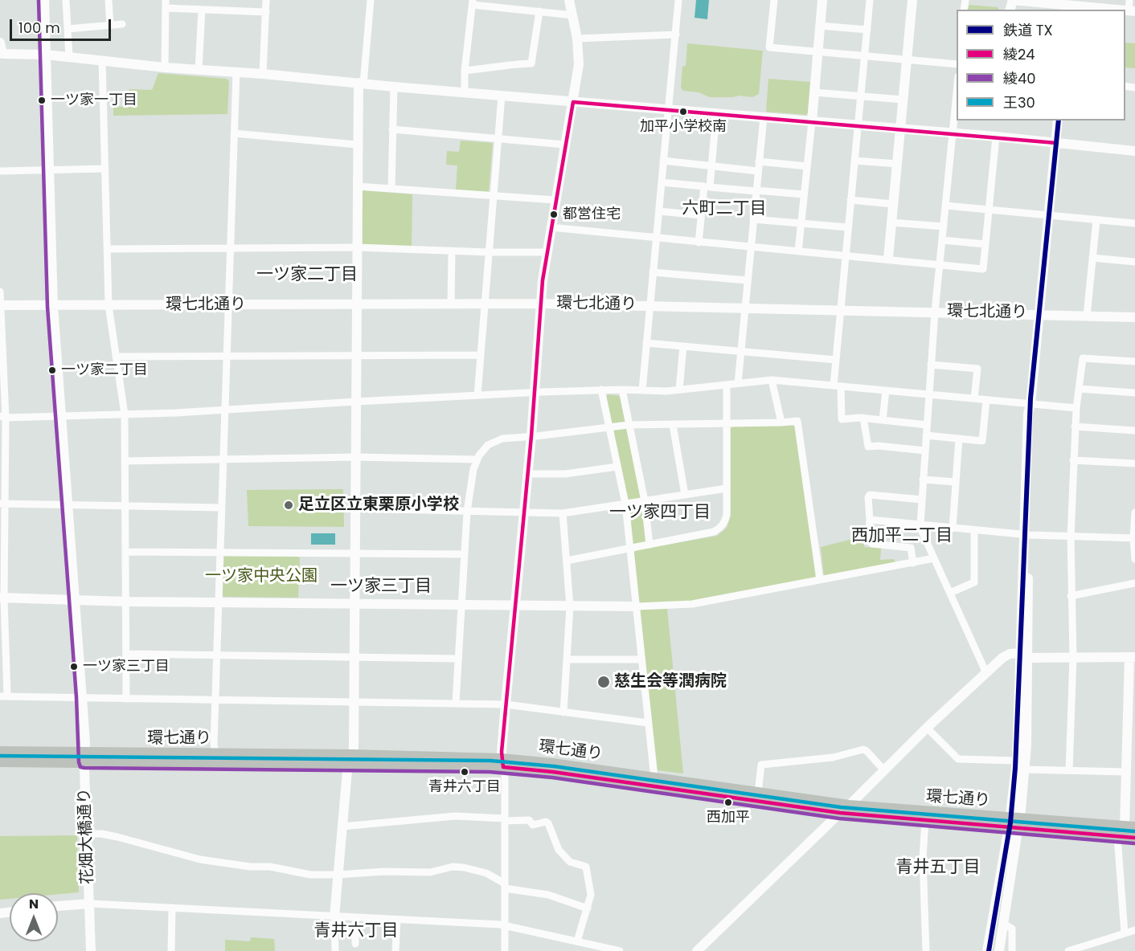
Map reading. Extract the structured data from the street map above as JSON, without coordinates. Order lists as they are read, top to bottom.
{
  "streets": {
    "main road": ["環七通り"],
    "street": ["環七北通り", "花畑大橋通り"]
  },
  "crossings": [
    ["環七北通り", "花畑大橋通り"],
    ["環七通り", "花畑大橋通り"]
  ],
  "districts": [
    "六町二丁目",
    "一ツ家二丁目",
    "一ツ家四丁目",
    "西加平二丁目",
    "一ツ家三丁目",
    "青井五丁目",
    "青井六丁目"
  ],
  "parks": ["一ツ家中央公園"],
  "places": [
    "一ツ家一丁目",
    "加平小学校南",
    "都営住宅",
    "一ツ家二丁目",
    "足立区立東栗原小学校",
    "一ツ家三丁目",
    "慈生会等潤病院",
    "青井六丁目",
    "西加平"
  ],
  "lines": [
    "transit line 綾40",
    "transit line 綾24",
    "rail line TX",
    "transit line 王30"
  ],
  "legend": [
    "鉄道 TX",
    "綾24",
    "綾40",
    "王30"
  ],
  "scale_bar": "100 m",
  "north": "top"
}
